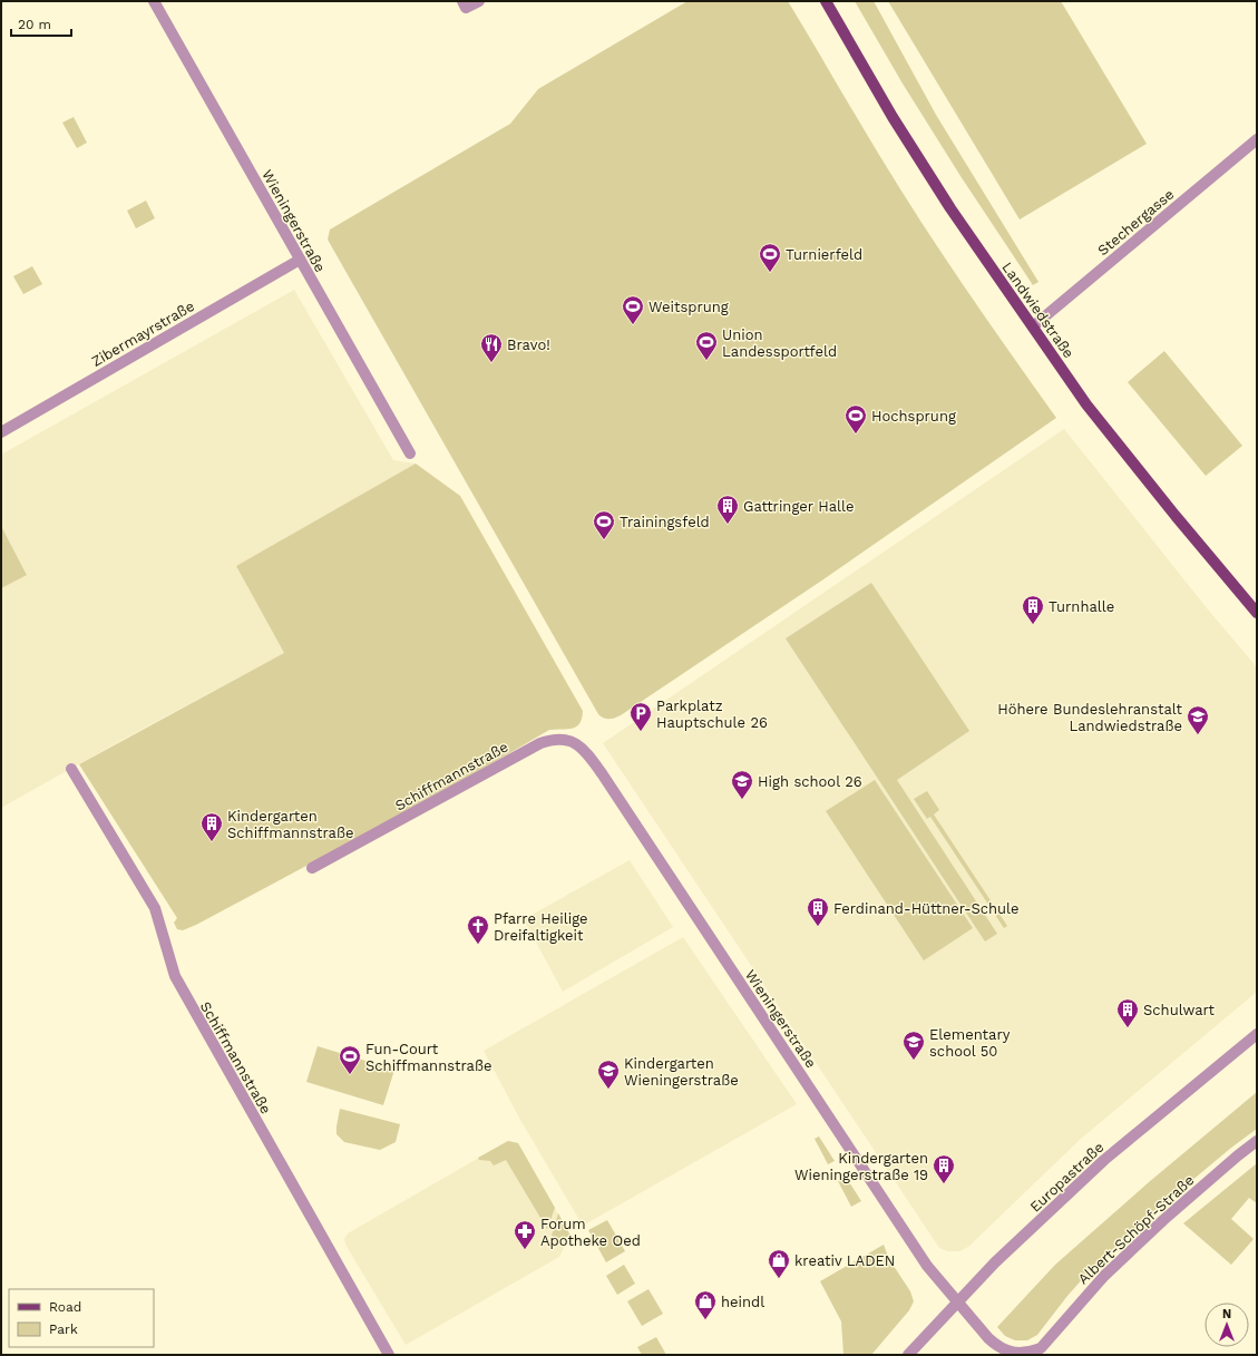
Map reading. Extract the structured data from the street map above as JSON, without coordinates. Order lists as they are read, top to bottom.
{
  "streets": {
    "main road": ["Landwiedstraße"],
    "street": [
      "Wieningerstraße",
      "Stechergasse",
      "Zibermayrstraße",
      "Schiffmannstraße",
      "Europastraße",
      "Albert-Schöpf-Straße"
    ]
  },
  "crossings": [
    ["Wieningerstraße", "Zibermayrstraße"],
    ["Wieningerstraße", "Schiffmannstraße"],
    ["Wieningerstraße", "Europastraße"],
    ["Wieningerstraße", "Albert-Schöpf-Straße"],
    ["Stechergasse", "Landwiedstraße"],
    ["Europastraße", "Albert-Schöpf-Straße"]
  ],
  "places": {
    "sports": [
      "Turnierfeld",
      "Weitsprung",
      "Union Landessportfeld",
      "Hochsprung",
      "Trainingsfeld",
      "Fun-Court Schiffmannstraße"
    ],
    "restaurant": ["Bravo!"],
    "building": [
      "Gattringer Halle",
      "Turnhalle",
      "Kindergarten Schiffmannstraße",
      "Ferdinand-Hüttner-Schule",
      "Schulwart",
      "Kindergarten Wieningerstraße 19"
    ],
    "parking": ["Parkplatz Hauptschule 26"],
    "school or university": [
      "Höhere Bundeslehranstalt Landwiedstraße",
      "High school 26",
      "Elementary school 50",
      "Kindergarten Wieningerstraße"
    ],
    "church": ["Pfarre Heilige Dreifaltigkeit"],
    "pharmacy": ["Forum Apotheke Oed"],
    "shop": ["kreativ LADEN", "heindl"]
  },
  "legend": ["Road", "Park"],
  "scale_bar": "20 m",
  "north": "top"
}
